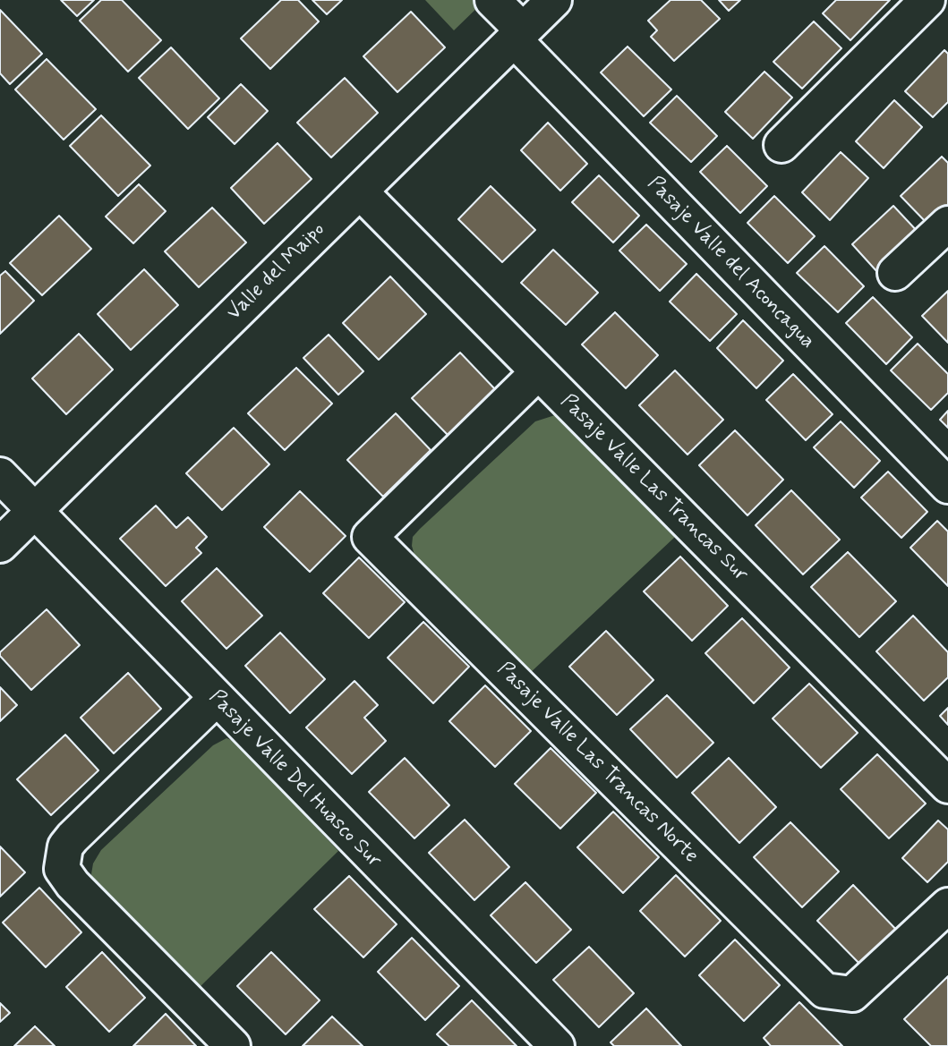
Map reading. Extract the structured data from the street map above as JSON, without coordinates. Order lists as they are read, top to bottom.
{
  "streets": {
    "street": [
      "Pasaje Valle del Aconcagua",
      "Valle del Maipo",
      "Pasaje Valle Las Trancas Sur",
      "Pasaje Valle Las Trancas Norte",
      "Pasaje Valle Del Huasco Sur"
    ]
  },
  "crossings": [
    ["Pasaje Valle del Aconcagua", "Valle del Maipo"],
    ["Valle del Maipo", "Pasaje Valle Las Trancas Sur"],
    ["Valle del Maipo", "Pasaje Valle Del Huasco Sur"],
    ["Pasaje Valle Las Trancas Sur", "Pasaje Valle Las Trancas Norte"]
  ]
}
